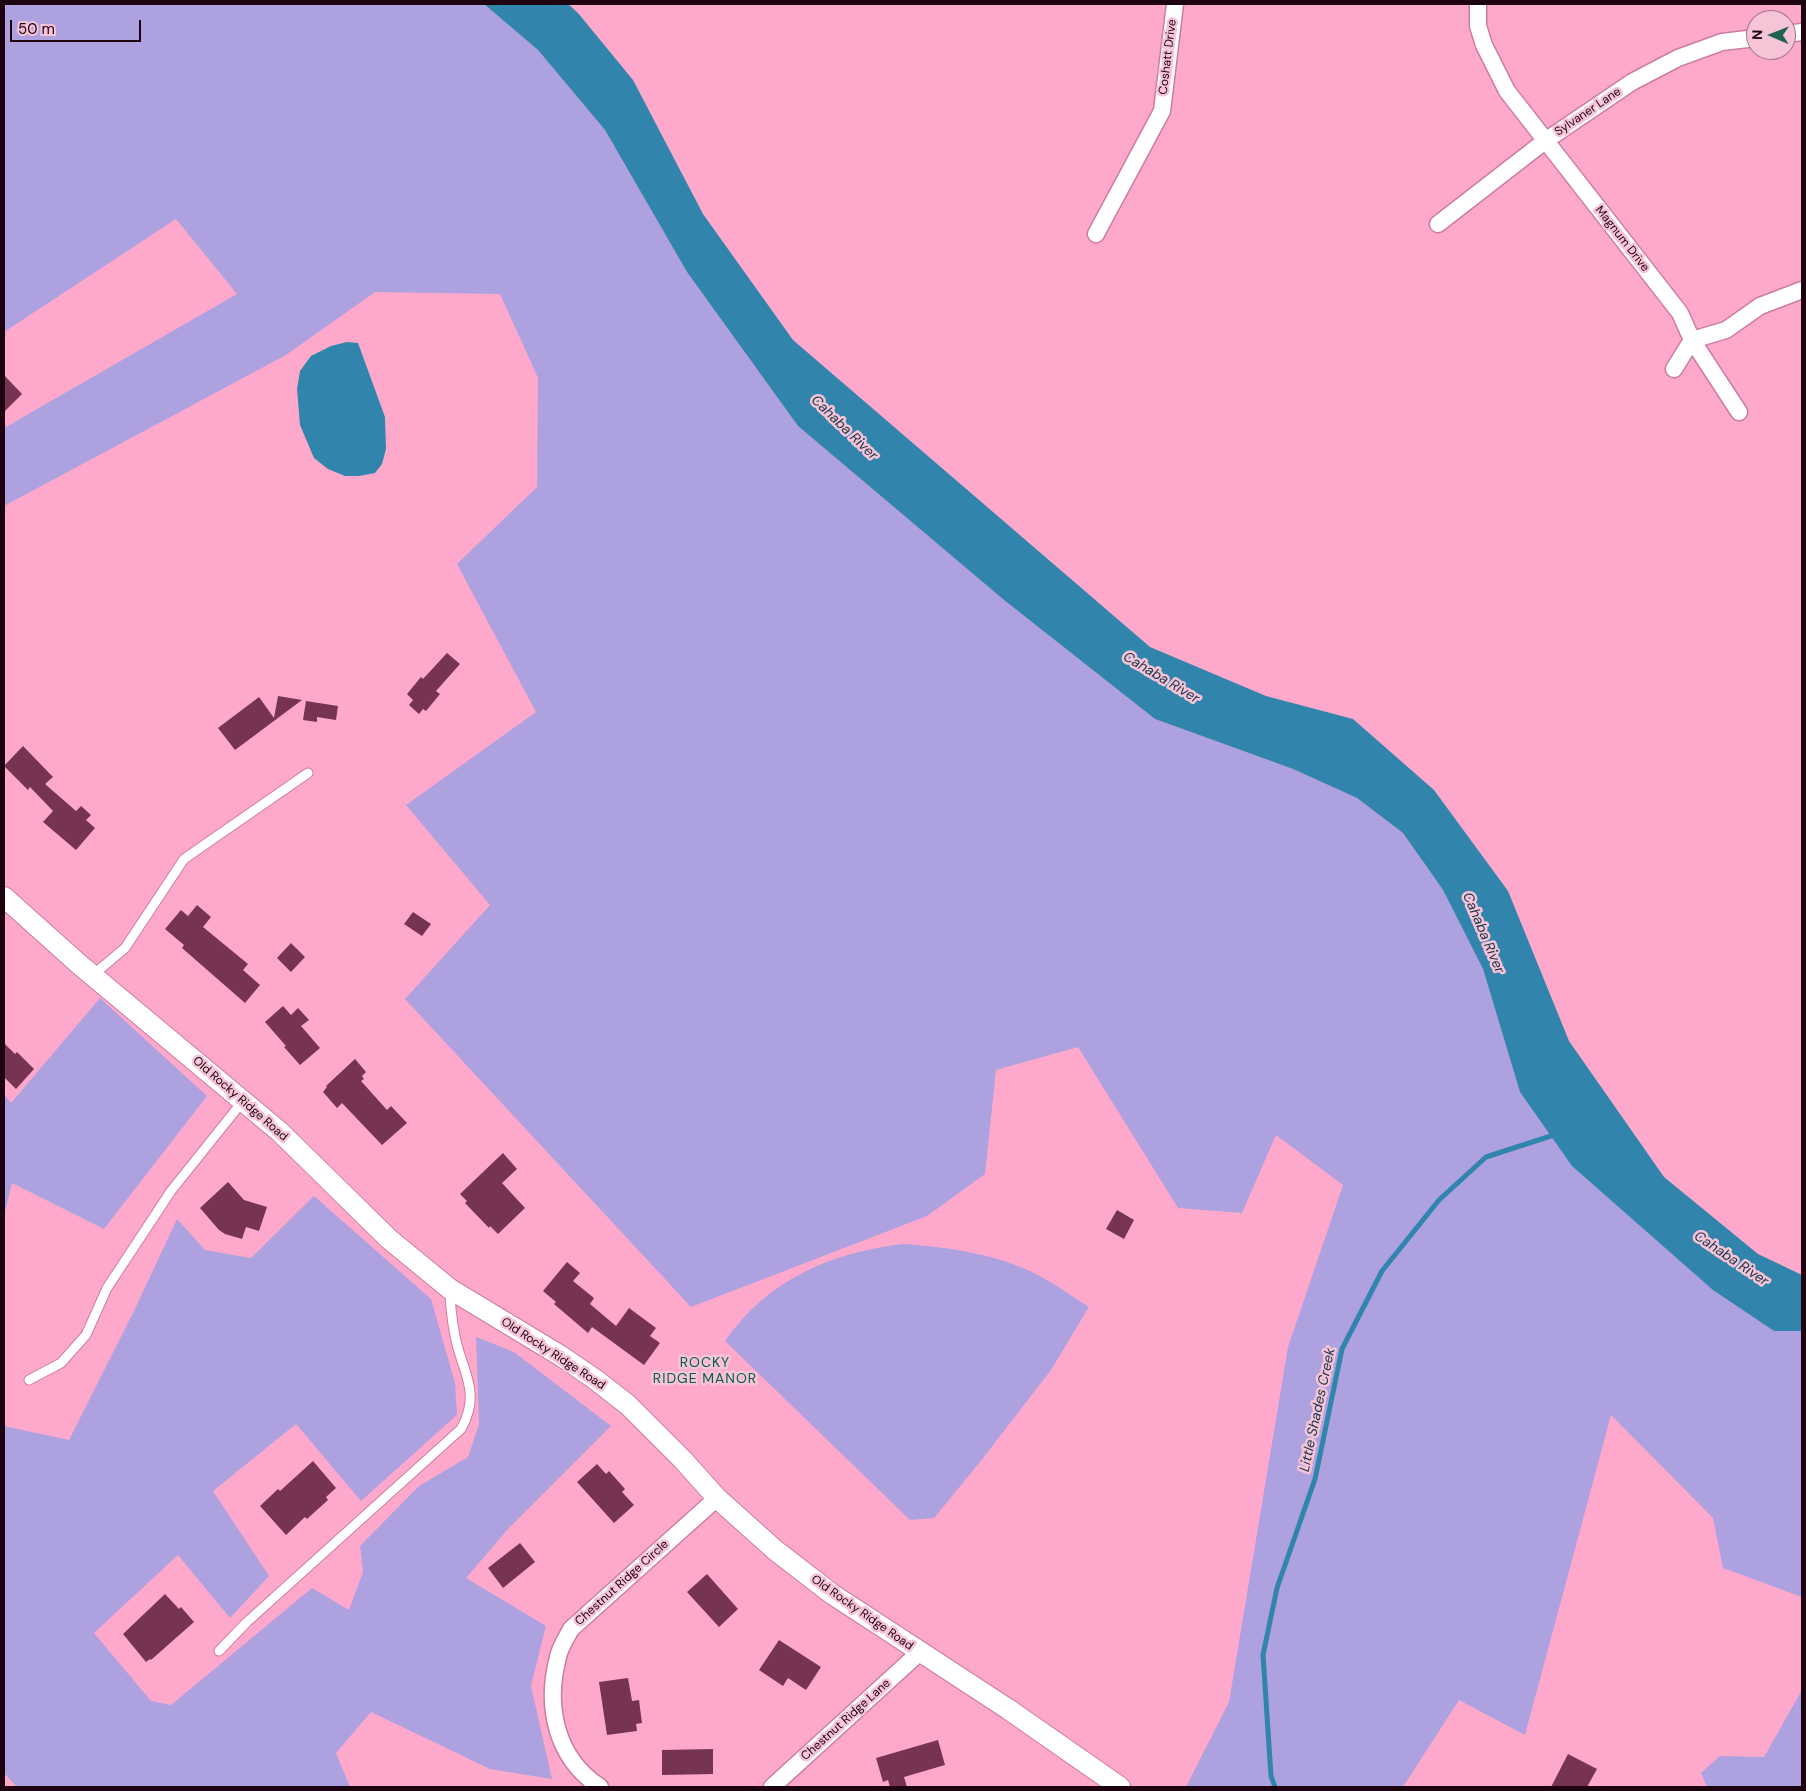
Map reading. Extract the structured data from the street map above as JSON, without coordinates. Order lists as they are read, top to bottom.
{
  "streets": {
    "street": [
      "Coshatt Drive",
      "Sylvaner Lane",
      "Magnum Drive",
      "Old Rocky Ridge Road",
      "Chestnut Ridge Circle",
      "Chestnut Ridge Lane"
    ]
  },
  "crossings": [
    ["Sylvaner Lane", "Magnum Drive"],
    ["Old Rocky Ridge Road", "Chestnut Ridge Circle"],
    ["Old Rocky Ridge Road", "Chestnut Ridge Lane"]
  ],
  "districts": ["ROCKY RIDGE MANOR"],
  "water": ["Cahaba River", "Little Shades Creek"],
  "scale_bar": "50 m",
  "north": "left"
}
